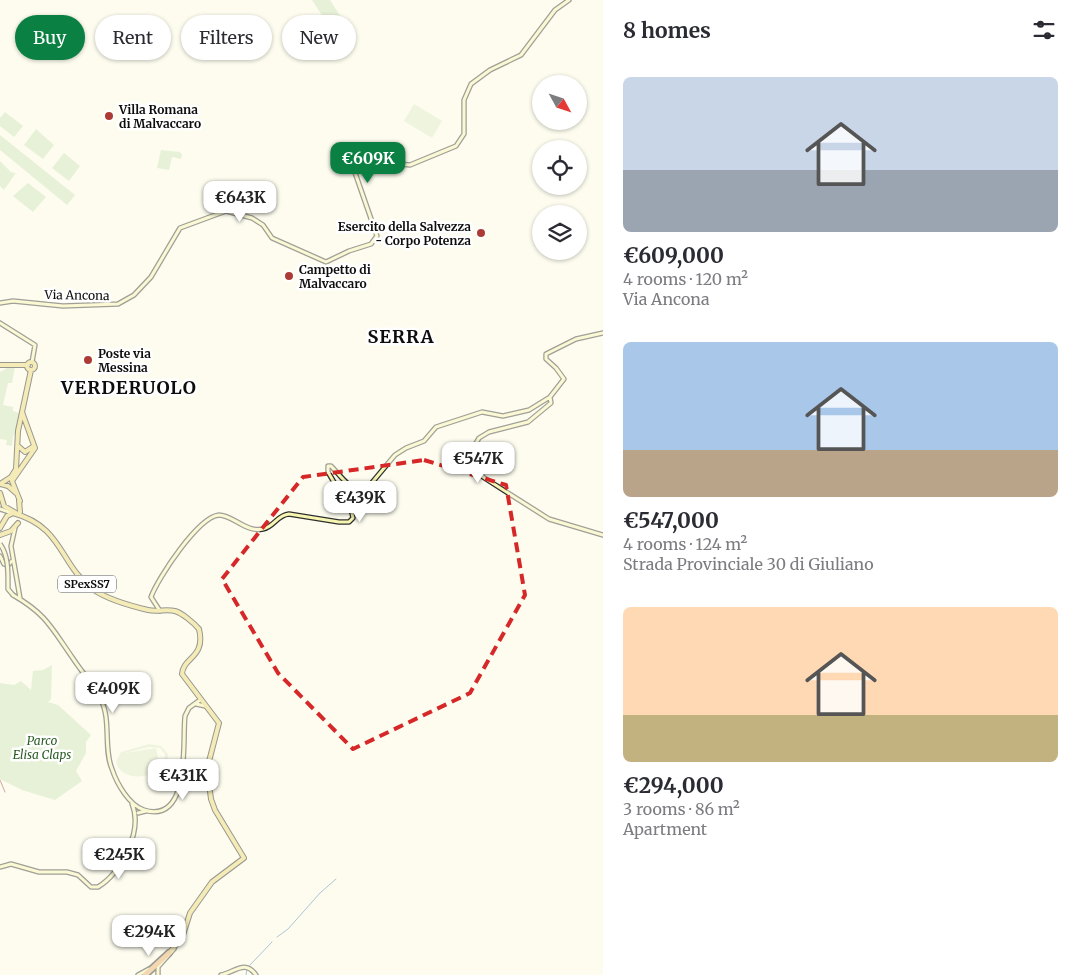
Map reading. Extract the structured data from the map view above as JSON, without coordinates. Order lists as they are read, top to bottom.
{
  "streets": {
    "main road": ["Via Ancona", "SPexSS7"]
  },
  "districts": ["SERRA", "VERDERUOLO"],
  "parks": ["Parco Elisa Claps"],
  "places": [
    "Villa Romana di Malvaccaro",
    "Esercito della Salvezza - Corpo Potenza",
    "Campetto di Malvaccaro",
    "Poste via Messina"
  ],
  "north": "bottom right",
  "page": {
    "heading": "8 homes",
    "chip": [
      "Buy",
      "Rent",
      "Filters",
      "New"
    ],
    "list": [
      {
        "name": "€609,000",
        "note": "4 rooms · 120 m² · Via Ancona"
      },
      {
        "name": "€547,000",
        "note": "4 rooms · 124 m² · Strada Provinciale 30 di Giuliano"
      },
      {
        "name": "€294,000",
        "note": "3 rooms · 86 m² · Apartment"
      }
    ],
    "price": [
      "€609K",
      "€643K",
      "€547K",
      "€439K",
      "€409K",
      "€431K",
      "€245K",
      "€294K"
    ]
  }
}
